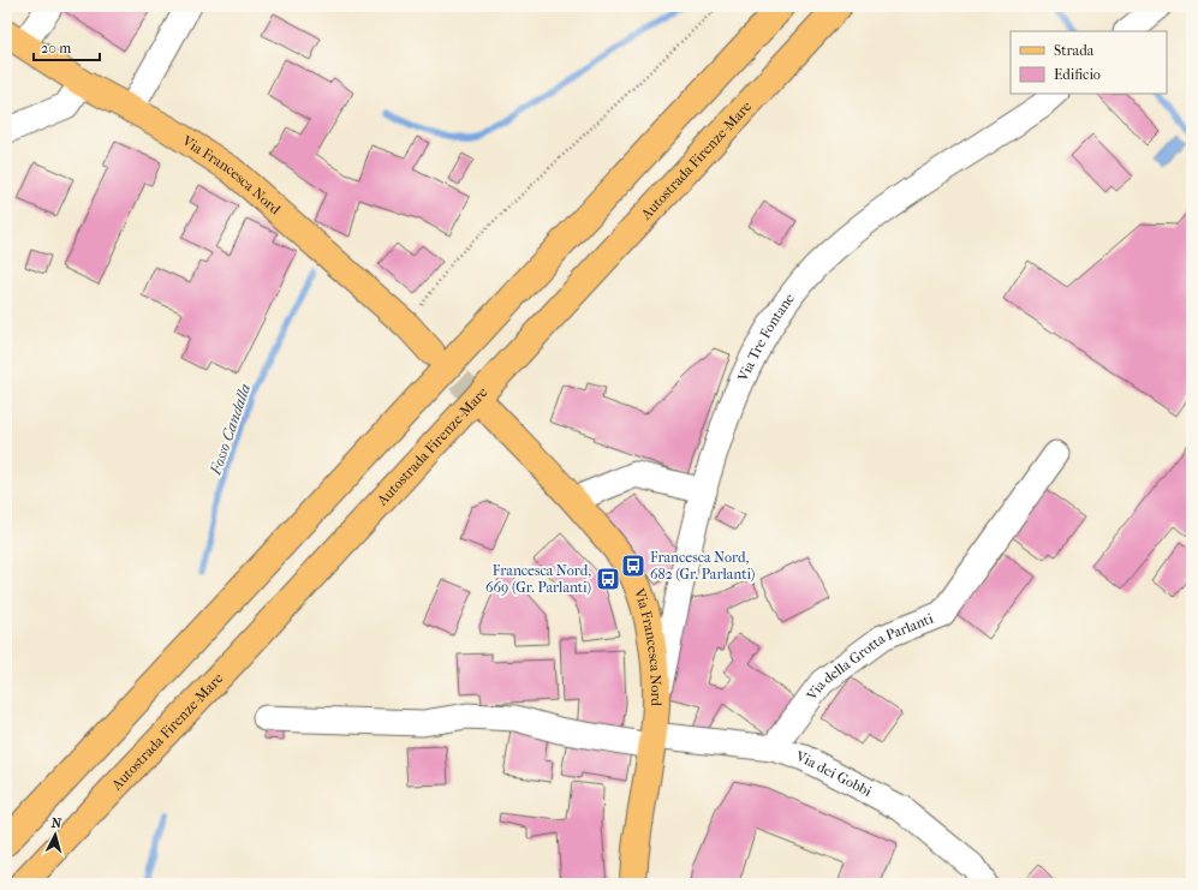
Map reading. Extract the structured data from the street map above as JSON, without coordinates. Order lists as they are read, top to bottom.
{
  "streets": {
    "main road": ["Autostrada Firenze-Mare", "Via Francesca Nord"],
    "street": ["Via Tre Fontane", "Via della Grotta Parlanti", "Via dei Gobbi"]
  },
  "crossings": [
    ["Via Francesca Nord", "Via Tre Fontane"],
    ["Via Francesca Nord", "Via dei Gobbi"],
    ["Via della Grotta Parlanti", "Via dei Gobbi"]
  ],
  "water": ["Fosso Candalla"],
  "places": {
    "bus stop": ["Francesca Nord, 682 (Gr. Parlanti)", "Francesca Nord, 669 (Gr. Parlanti)"]
  },
  "legend": ["Strada", "Edificio"],
  "scale_bar": "20 m",
  "north": "top"
}
